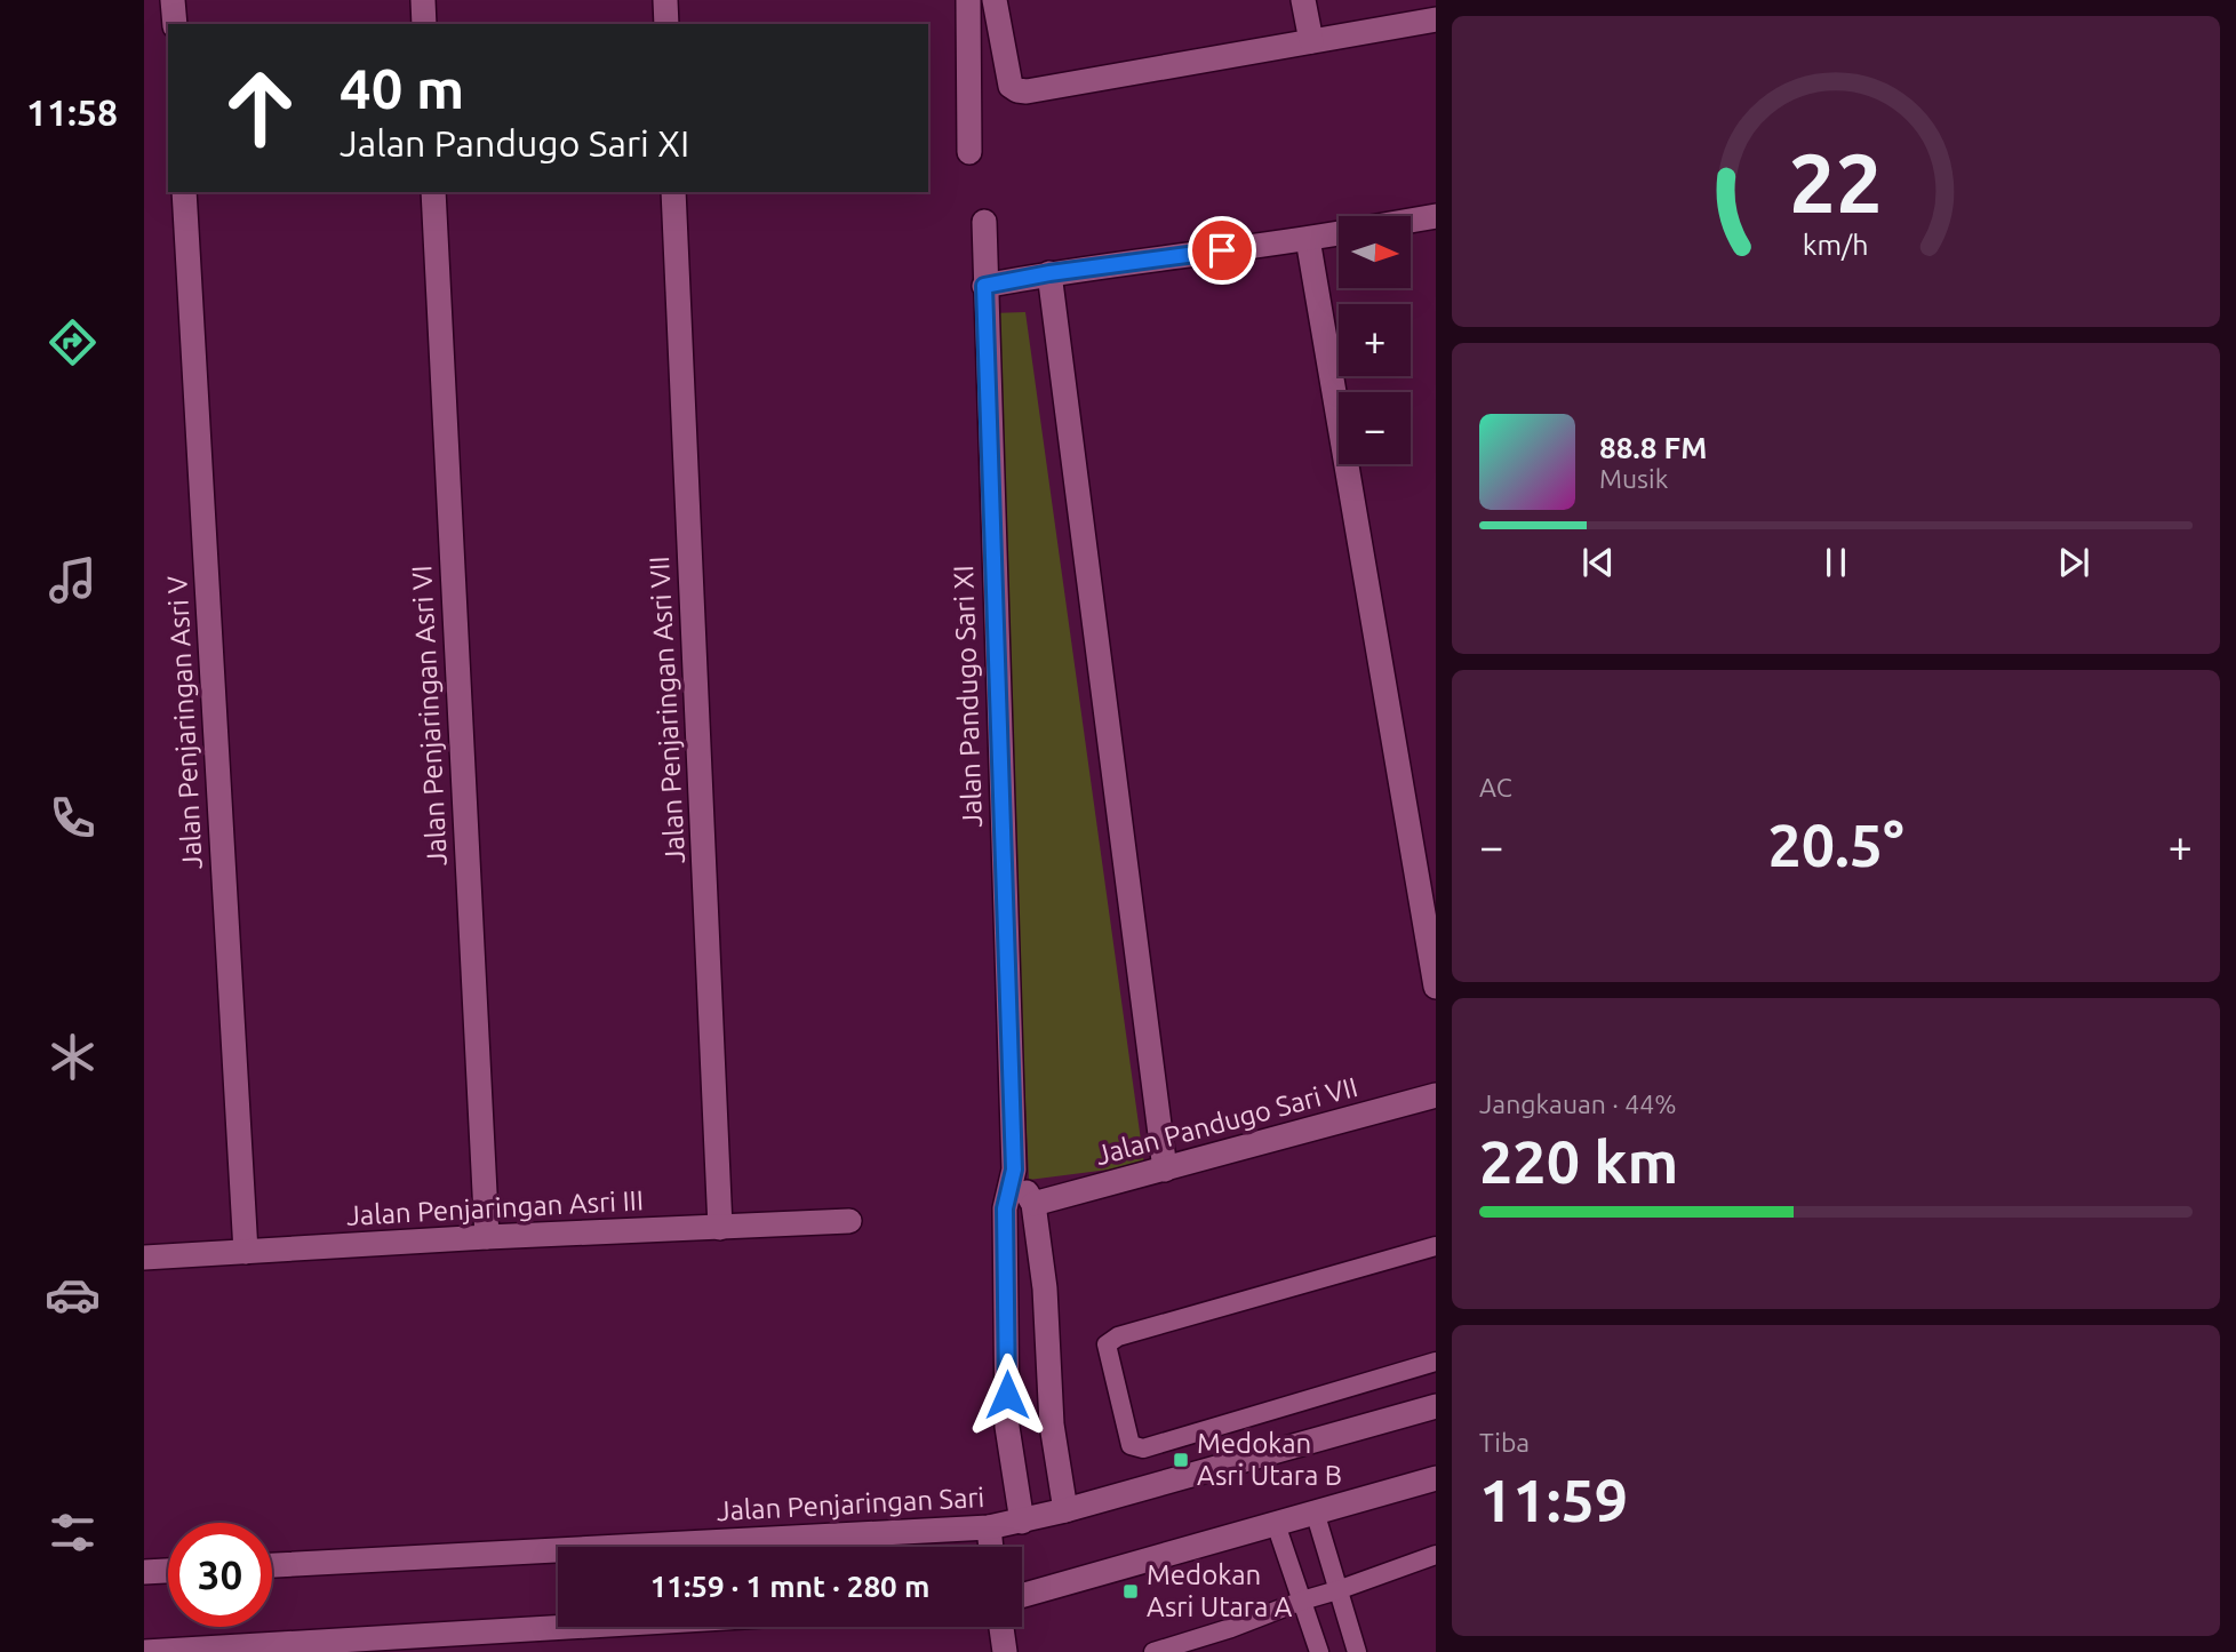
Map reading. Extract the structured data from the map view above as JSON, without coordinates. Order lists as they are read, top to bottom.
{
  "streets": {
    "street": [
      "Jalan Pandugo Sari XI",
      "Jalan Penjaringan Asri VII",
      "Jalan Penjaringan Asri VI",
      "Jalan Penjaringan Asri V",
      "Jalan Pandugo Sari VII",
      "Jalan Penjaringan Asri III",
      "Jalan Penjaringan Sari"
    ]
  },
  "crossings": [
    ["Jalan Pandugo Sari XI", "Jalan Pandugo Sari VII"],
    ["Jalan Pandugo Sari XI", "Jalan Penjaringan Sari"],
    ["Jalan Penjaringan Asri VII", "Jalan Penjaringan Asri III"],
    ["Jalan Penjaringan Asri VI", "Jalan Penjaringan Asri III"],
    ["Jalan Penjaringan Asri V", "Jalan Penjaringan Asri III"]
  ],
  "places": {
    "transit": ["Medokan Asri Utara B", "Medokan Asri Utara A"]
  },
  "north": "right",
  "page": {
    "tabs": "11:58",
    "turn": ["40 m", "Jalan Pandugo Sari XI"],
    "map_buttons": ["+", "−"],
    "song": ["88.8 FM", "Musik"],
    "tile": [
      "AC",
      ["Jangkauan · 44%", "220 km"],
      ["Tiba", "11:59"]
    ],
    "heat": ["−", "20.5°", "+"],
    "limit": "30",
    "trip": "11:59 · 1 mnt · 280 m",
    "gauge": ["22", "km/h"]
  }
}
